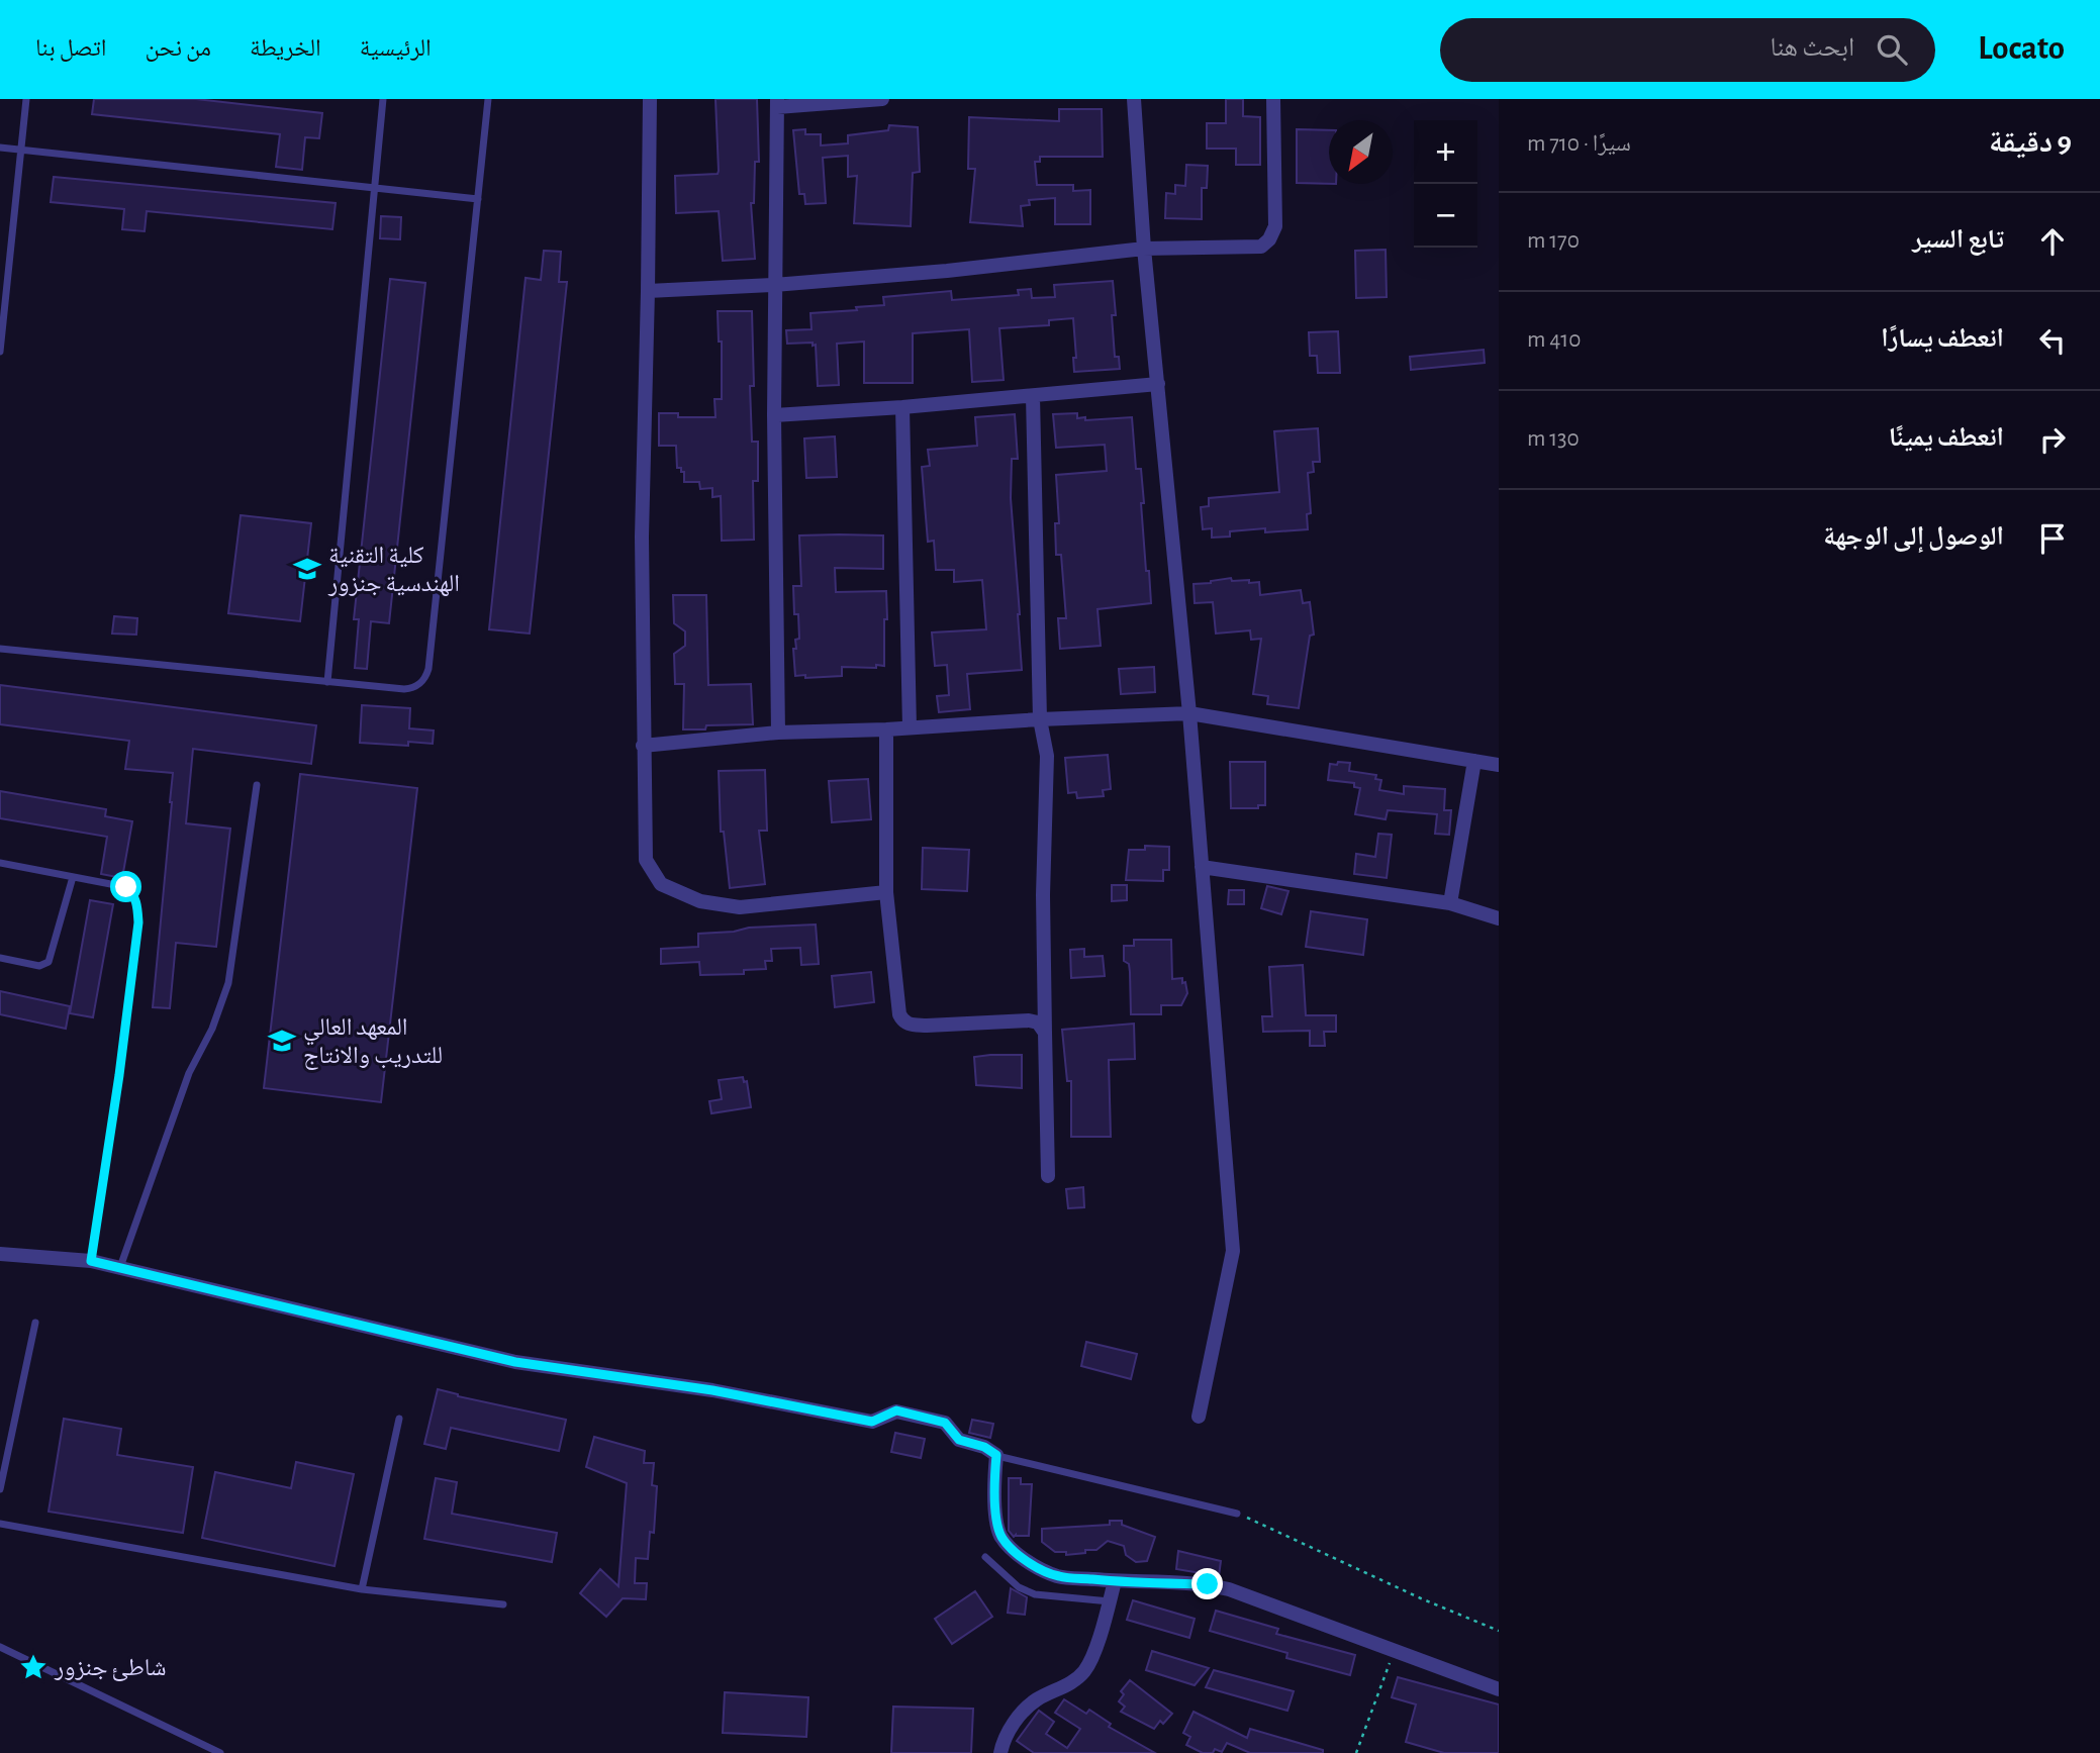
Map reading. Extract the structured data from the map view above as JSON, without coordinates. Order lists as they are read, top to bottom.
{
  "places": {
    "school or university": ["كلية التقنية الهندسية جنزور", "المعهد العالي للتدريب والانتاج"],
    "place": ["شاطئ جنزور"]
  },
  "north": "bottom left",
  "page": {
    "header": "Locato",
    "search": "ابحث هنا",
    "nav": [
      "الرئيسية",
      "الخريطة",
      "من نحن",
      "اتصل بنا"
    ],
    "heading": ["9 دقيقة", "سيرًا · 710 m"],
    "map_buttons": ["+", "−"],
    "list": [
      ["تابع السير", "170 m"],
      ["انعطف يسارًا", "410 m"],
      ["انعطف يمينًا", "130 m"],
      "الوصول إلى الوجهة"
    ]
  }
}
